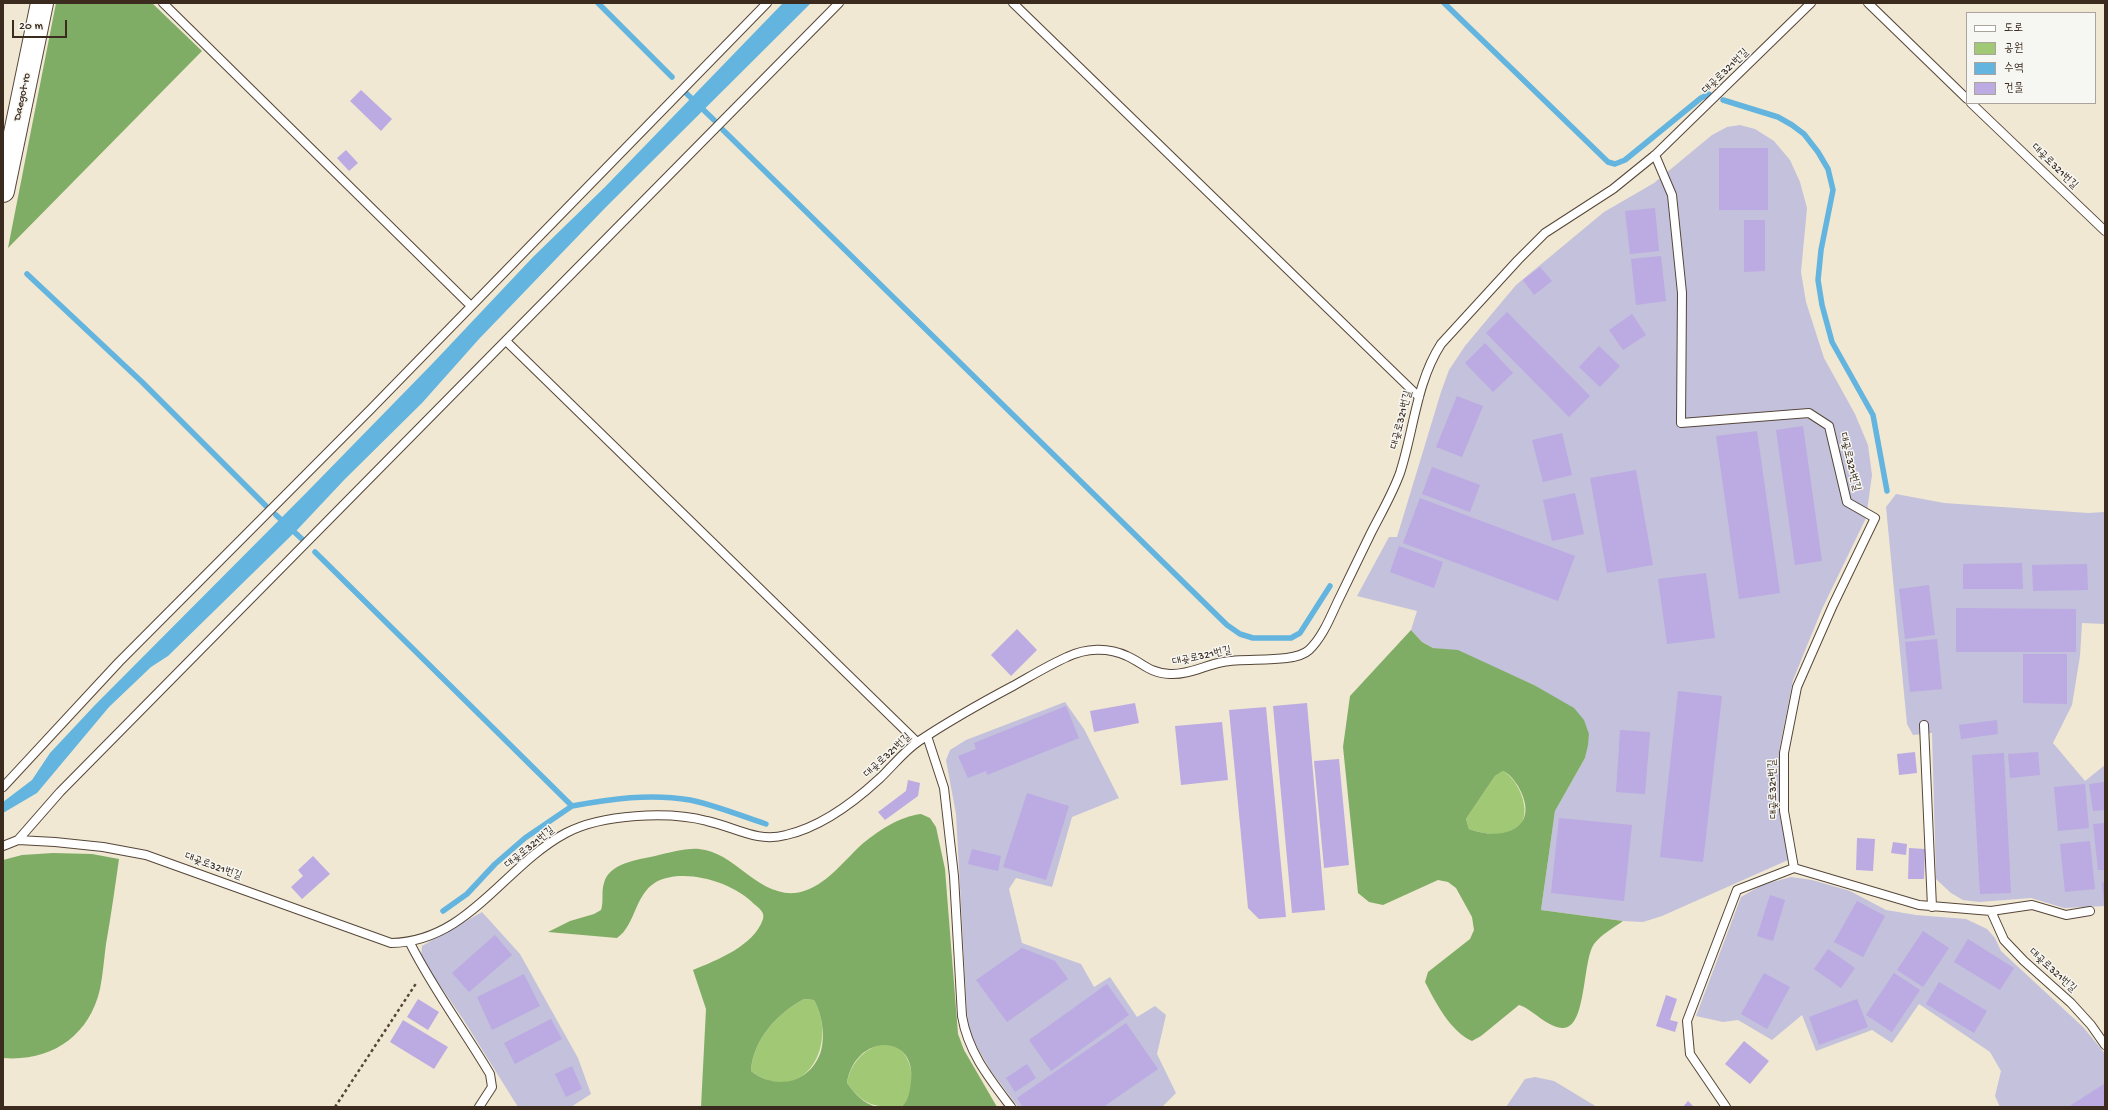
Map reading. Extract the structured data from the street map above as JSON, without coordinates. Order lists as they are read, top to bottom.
{
  "streets": {
    "street": ["Daegot-ro"],
    "lane": ["대곶로321번길"]
  },
  "legend": [
    "도로",
    "공원",
    "수역",
    "건물"
  ],
  "scale_bar": "20 m"
}
